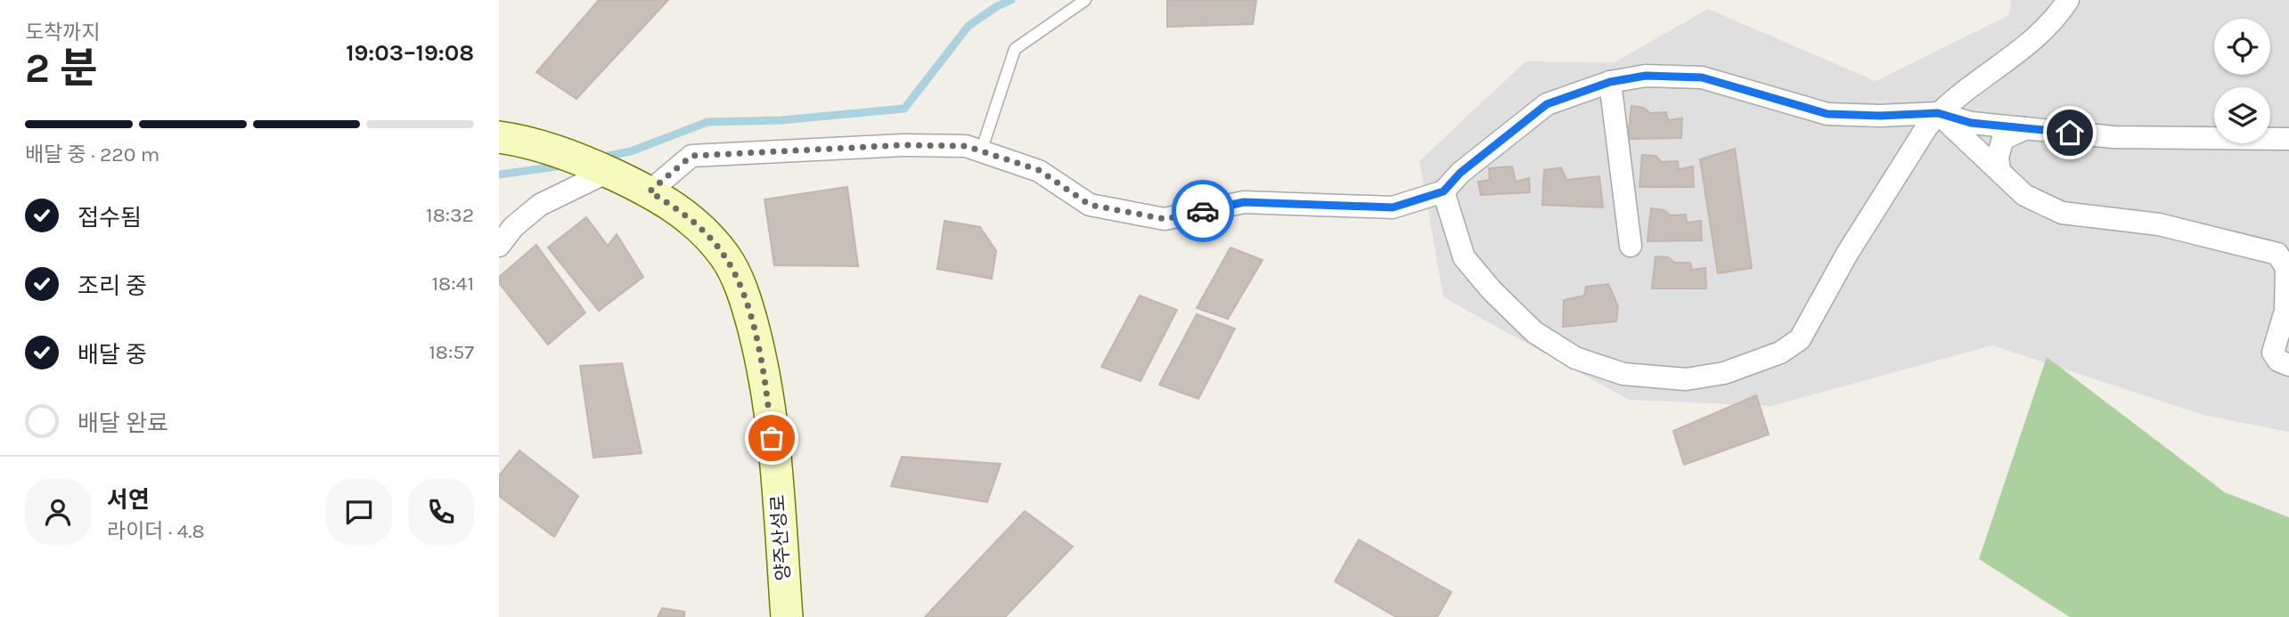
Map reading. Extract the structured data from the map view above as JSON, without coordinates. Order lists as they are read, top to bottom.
{
  "streets": {
    "street": ["양주산성로"]
  },
  "page": {
    "heading": ["2 분", "도착까지", "19:03–19:08"],
    "panel": ["서연", "라이더 · 4.8"],
    "bar": "배달 중 · 220 m",
    "list": [
      ["접수됨", "18:32"],
      ["조리 중", "18:41"],
      ["배달 중", "18:57"],
      "배달 완료"
    ]
  }
}
